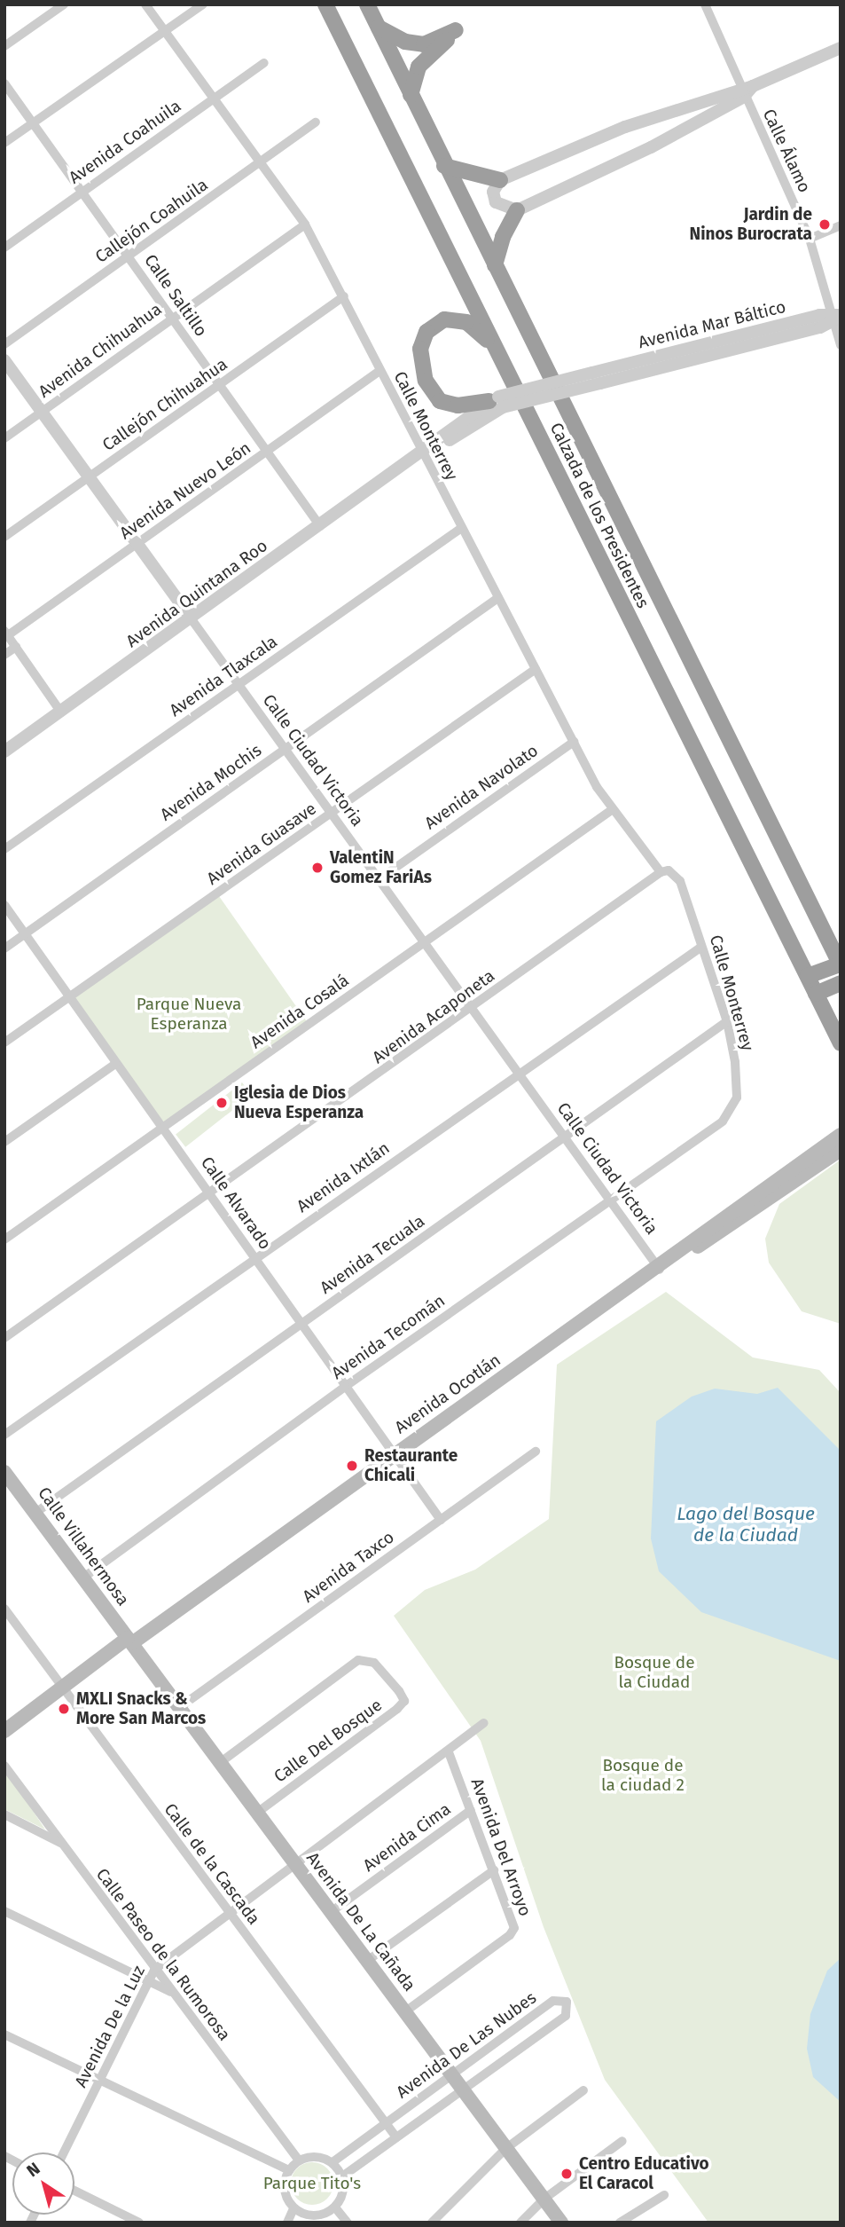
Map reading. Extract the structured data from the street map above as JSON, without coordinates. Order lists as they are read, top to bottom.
{
  "streets": {
    "highway": ["Calzada de los Presidentes"],
    "main road": ["Avenida Ocotlán", "Calle Villahermosa", "Avenida De La Cañada"],
    "street": [
      "Avenida Coahuila",
      "Calle Álamo",
      "Callejón Coahuila",
      "Calle Saltillo",
      "Avenida Mar Báltico",
      "Avenida Chihuahua",
      "Callejón Chihuahua",
      "Calle Monterrey",
      "Avenida Nuevo León",
      "Avenida Quintana Roo",
      "Avenida Tlaxcala",
      "Calle Ciudad Victoria",
      "Avenida Mochis",
      "Avenida Navolato",
      "Avenida Guasave",
      "Avenida Cosalá",
      "Avenida Acaponeta",
      "Avenida Ixtlán",
      "Calle Alvarado",
      "Avenida Tecuala",
      "Avenida Tecomán",
      "Avenida Taxco",
      "Calle Del Bosque",
      "Avenida Cima",
      "Avenida Del Arroyo",
      "Calle de la Cascada",
      "Calle Paseo de la Rumorosa",
      "Avenida De la Luz",
      "Avenida De Las Nubes"
    ]
  },
  "crossings": [
    ["Avenida Coahuila", "Calle Saltillo"],
    ["Avenida Coahuila", "Calle Monterrey"],
    ["Calle Álamo", "Avenida Mar Báltico"],
    ["Callejón Coahuila", "Calle Saltillo"],
    ["Callejón Coahuila", "Calle Monterrey"],
    ["Calle Saltillo", "Avenida Chihuahua"],
    ["Calle Saltillo", "Callejón Chihuahua"],
    ["Calle Saltillo", "Avenida Nuevo León"],
    ["Calle Saltillo", "Avenida Quintana Roo"],
    ["Avenida Mar Báltico", "Avenida Quintana Roo"],
    ["Avenida Chihuahua", "Calle Monterrey"],
    ["Avenida Chihuahua", "Calle Ciudad Victoria"],
    ["Callejón Chihuahua", "Calle Monterrey"],
    ["Callejón Chihuahua", "Calle Ciudad Victoria"],
    ["Calle Monterrey", "Avenida Nuevo León"],
    ["Calle Monterrey", "Avenida Quintana Roo"],
    ["Calle Monterrey", "Avenida Tlaxcala"],
    ["Calle Monterrey", "Avenida Mochis"],
    ["Calle Monterrey", "Avenida Navolato"],
    ["Calle Monterrey", "Avenida Guasave"],
    ["Calle Monterrey", "Avenida Cosalá"],
    ["Calle Monterrey", "Avenida Acaponeta"],
    ["Calle Monterrey", "Avenida Ixtlán"],
    ["Calle Monterrey", "Avenida Tecuala"],
    ["Calle Monterrey", "Avenida Tecomán"],
    ["Avenida Nuevo León", "Calle Ciudad Victoria"],
    ["Avenida Quintana Roo", "Calle Ciudad Victoria"],
    ["Avenida Tlaxcala", "Calle Ciudad Victoria"],
    ["Calle Ciudad Victoria", "Avenida Mochis"],
    ["Calle Ciudad Victoria", "Avenida Navolato"],
    ["Calle Ciudad Victoria", "Avenida Guasave"],
    ["Calle Ciudad Victoria", "Avenida Cosalá"],
    ["Calle Ciudad Victoria", "Avenida Acaponeta"],
    ["Calle Ciudad Victoria", "Avenida Ixtlán"],
    ["Calle Ciudad Victoria", "Avenida Tecuala"],
    ["Calle Ciudad Victoria", "Avenida Tecomán"],
    ["Calle Ciudad Victoria", "Avenida Ocotlán"],
    ["Avenida Mochis", "Calle Alvarado"],
    ["Avenida Guasave", "Calle Alvarado"],
    ["Avenida Cosalá", "Calle Alvarado"],
    ["Avenida Acaponeta", "Calle Alvarado"],
    ["Avenida Ixtlán", "Calle Alvarado"],
    ["Calle Alvarado", "Avenida Tecuala"],
    ["Calle Alvarado", "Avenida Tecomán"],
    ["Calle Alvarado", "Avenida Ocotlán"],
    ["Calle Alvarado", "Avenida Taxco"],
    ["Avenida Tecuala", "Calle Villahermosa"],
    ["Avenida Tecomán", "Calle Villahermosa"],
    ["Avenida Ocotlán", "Calle Villahermosa"],
    ["Avenida Ocotlán", "Calle de la Cascada"],
    ["Avenida Ocotlán", "Avenida De La Cañada"],
    ["Calle Villahermosa", "Avenida De La Cañada"],
    ["Avenida Taxco", "Avenida De La Cañada"],
    ["Calle Del Bosque", "Avenida De La Cañada"],
    ["Avenida Cima", "Avenida Del Arroyo"],
    ["Avenida Cima", "Avenida De La Cañada"],
    ["Avenida Del Arroyo", "Avenida De La Cañada"],
    ["Avenida Del Arroyo", "Avenida De la Luz"],
    ["Calle de la Cascada", "Avenida De la Luz"],
    ["Calle de la Cascada", "Avenida De Las Nubes"],
    ["Avenida De La Cañada", "Avenida De la Luz"],
    ["Avenida De La Cañada", "Avenida De Las Nubes"],
    ["Calle Paseo de la Rumorosa", "Avenida De la Luz"],
    ["Calle Paseo de la Rumorosa", "Avenida De Las Nubes"]
  ],
  "water": ["Lago del Bosque de la Ciudad"],
  "parks": [
    "Parque Nueva Esperanza",
    "Bosque de la Ciudad",
    "Bosque de la ciudad 2",
    "Parque Tito's"
  ],
  "places": [
    "Jardin de Ninos Burocrata",
    "ValentiN Gomez FariAs",
    "Iglesia de Dios Nueva Esperanza",
    "Restaurante Chicali",
    "MXLI Snacks & More San Marcos",
    "Centro Educativo El Caracol"
  ],
  "north": "top left"
}
